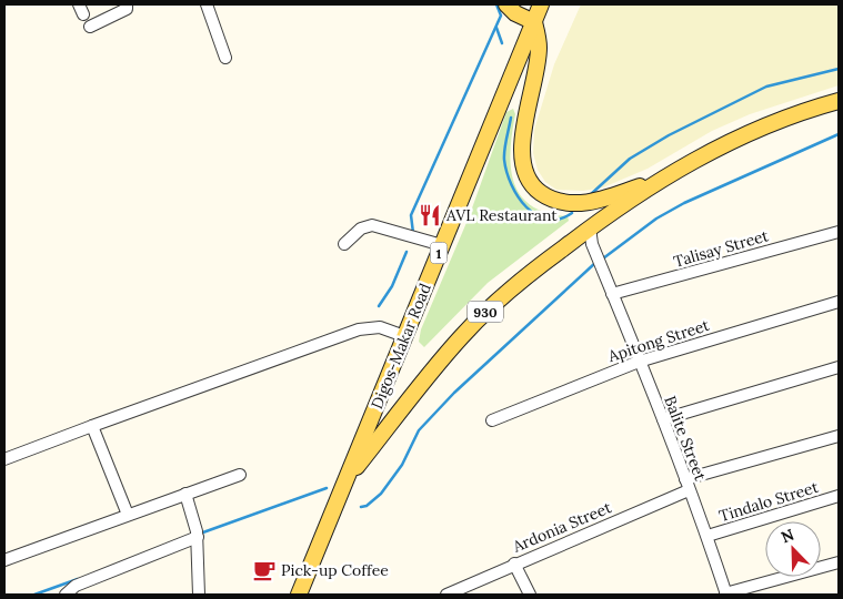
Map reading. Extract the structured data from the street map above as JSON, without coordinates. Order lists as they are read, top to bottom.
{
  "streets": {
    "main road": ["1", "930", "Digos-Makar Road"],
    "street": [
      "Talisay Street",
      "Apitong Street",
      "Balite Street",
      "Tindalo Street",
      "Ardonia Street"
    ]
  },
  "crossings": [
    ["Talisay Street", "Balite Street"],
    ["930", "Digos-Makar Road"],
    ["930", "Balite Street"],
    ["Apitong Street", "Balite Street"],
    ["Balite Street", "Tindalo Street"],
    ["Balite Street", "Ardonia Street"]
  ],
  "places": {
    "restaurant": ["AVL Restaurant"],
    "cafe": ["Pick-up Coffee"]
  },
  "north": "top left"
}
